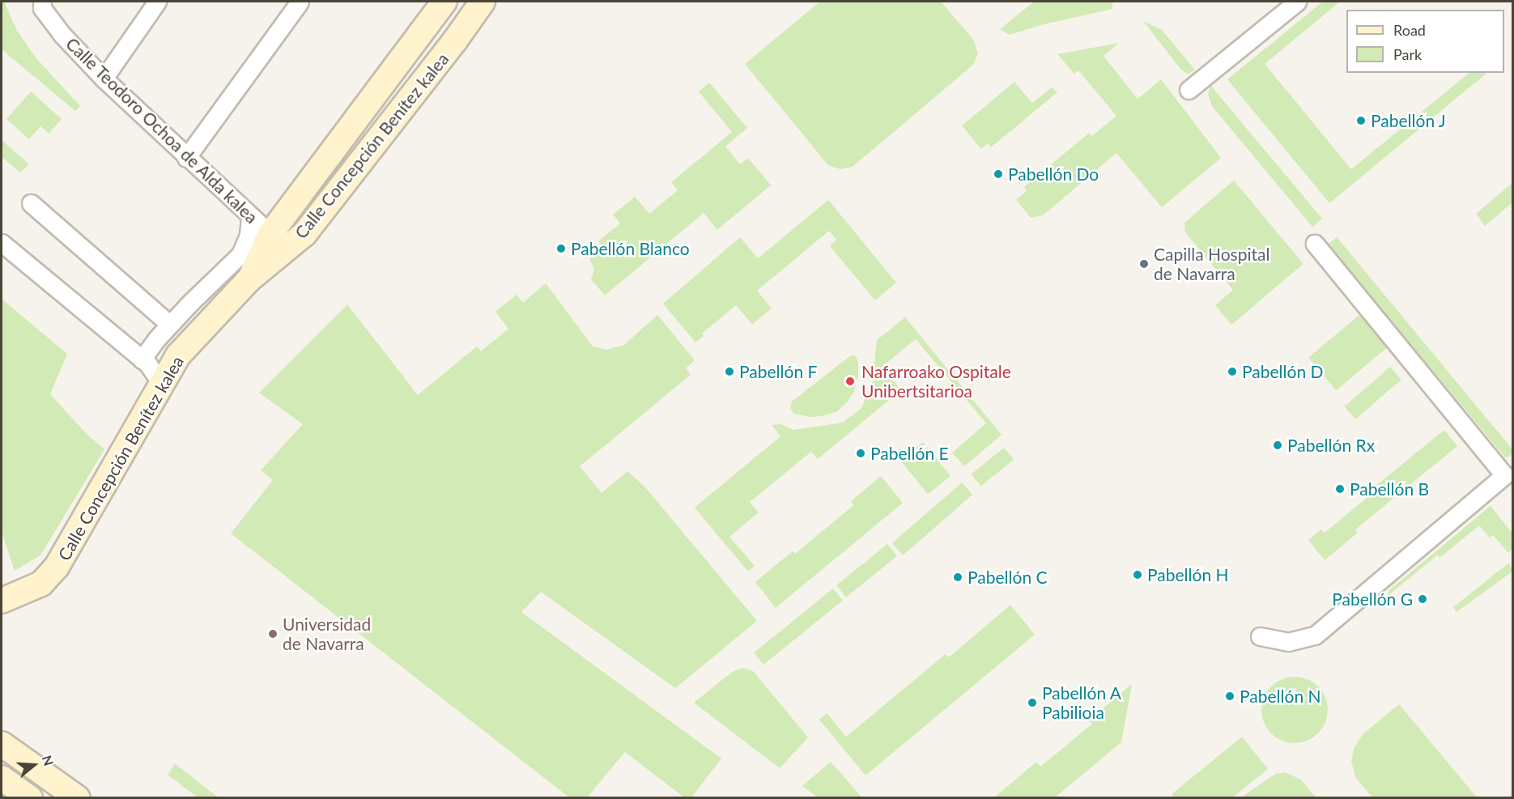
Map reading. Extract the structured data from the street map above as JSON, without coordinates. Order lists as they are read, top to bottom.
{
  "streets": {
    "main road": ["Calle Concepción Benítez kalea"],
    "street": ["Calle Teodoro Ochoa de Alda kalea"]
  },
  "crossings": [
    ["Calle Teodoro Ochoa de Alda kalea", "Calle Concepción Benítez kalea"]
  ],
  "places": [
    "Pabellón J",
    "Pabellón Do",
    "Pabellón Blanco",
    "Capilla Hospital de Navarra",
    "Pabellón F",
    "Pabellón D",
    "Nafarroako Ospitale Unibertsitarioa",
    "Pabellón Rx",
    "Pabellón E",
    "Pabellón B",
    "Pabellón H",
    "Pabellón C",
    "Pabellón G",
    "Universidad de Navarra",
    "Pabellón N",
    "Pabellón A Pabilioia"
  ],
  "legend": ["Road", "Park"],
  "north": "right"
}
